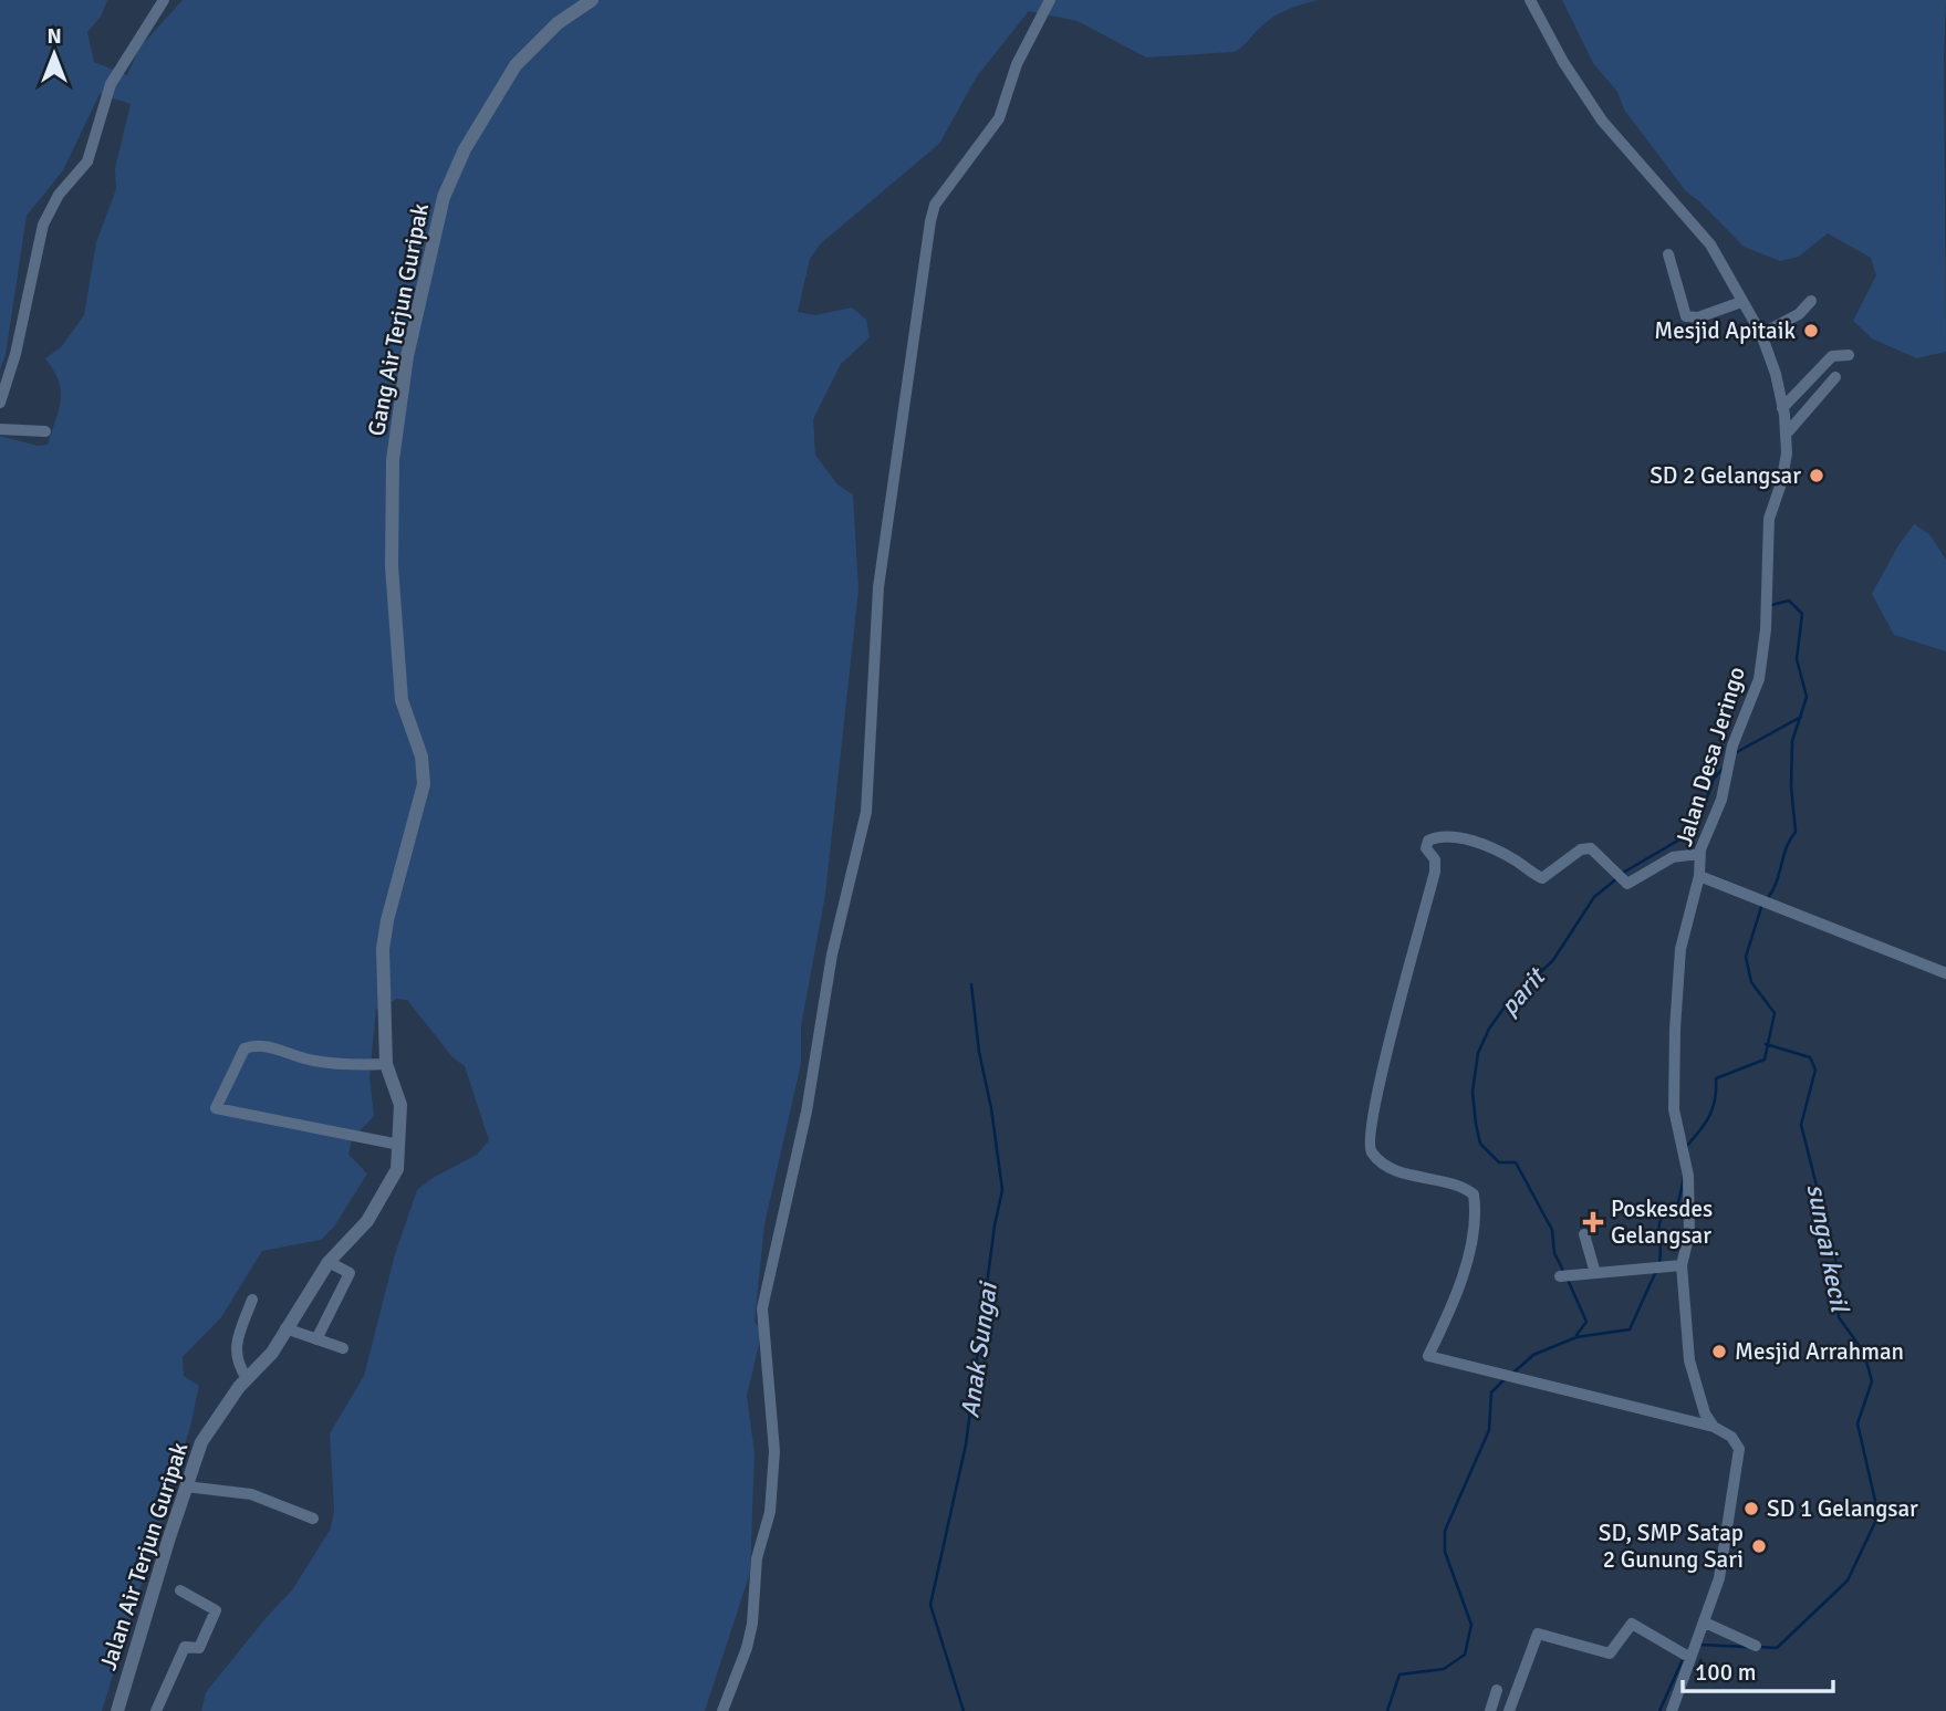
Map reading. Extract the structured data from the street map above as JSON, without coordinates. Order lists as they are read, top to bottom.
{
  "streets": {
    "street": ["Gang Air Terjun Guripak", "Jalan Desa Jeringo", "Jalan Air Terjun Guripak"]
  },
  "crossings": [
    ["Gang Air Terjun Guripak", "Jalan Air Terjun Guripak"]
  ],
  "water": ["parit", "sungai kecil", "Anak Sungai"],
  "places": {
    "other": [
      "Mesjid Apitaik",
      "SD 2 Gelangsar",
      "Mesjid Arrahman",
      "SD 1 Gelangsar",
      "SD, SMP Satap 2 Gunung Sari"
    ],
    "health": ["Poskesdes Gelangsar"]
  },
  "scale_bar": "100 m",
  "north": "top"
}
